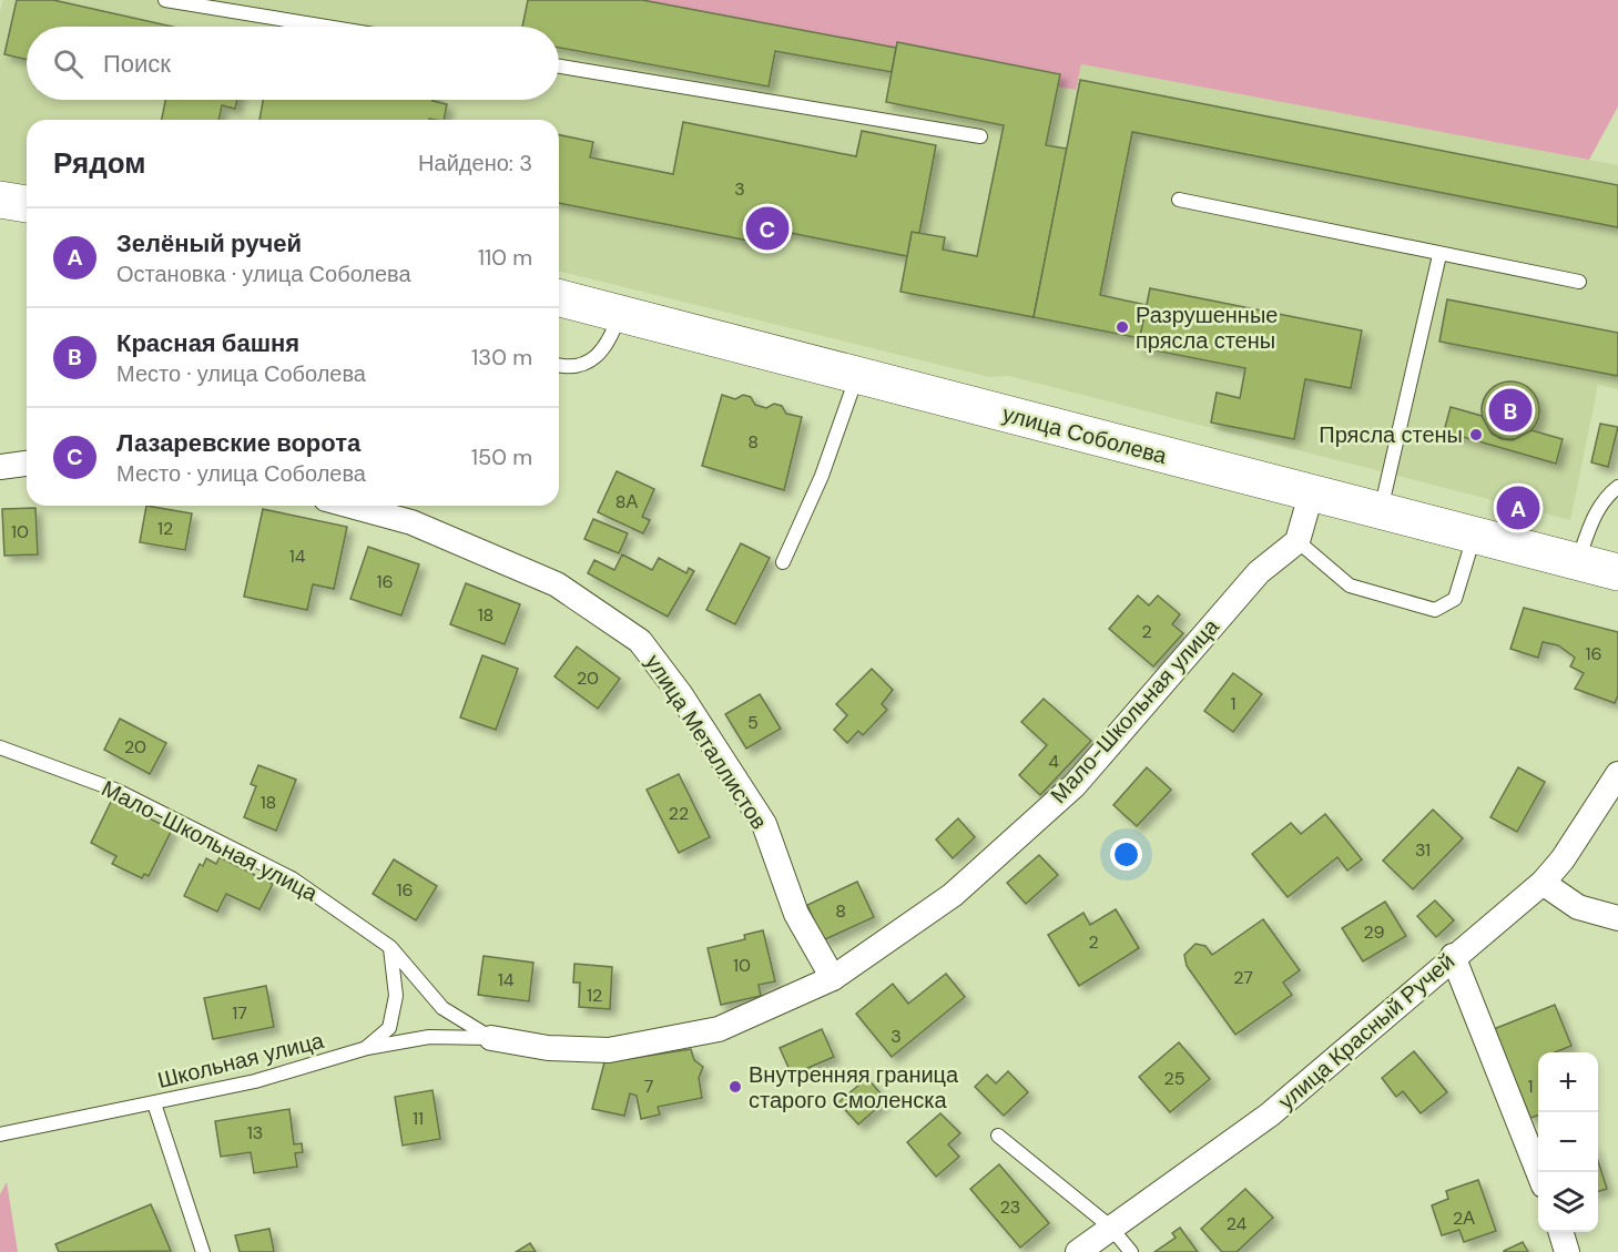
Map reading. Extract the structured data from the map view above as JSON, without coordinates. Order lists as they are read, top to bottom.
{
  "streets": {
    "main road": ["улица Соболева"],
    "street": ["Мало-Школьная улица", "улица Металлистов", "улица Красный Ручей"],
    "lane": ["Школьная улица"]
  },
  "crossings": [
    ["Мало-Школьная улица", "улица Металлистов"],
    ["Мало-Школьная улица", "Школьная улица"]
  ],
  "places": ["Разрушенные прясла стены", "Прясла стены", "Внутренняя граница старого Смоленска"],
  "house_numbers": [
    "3",
    "8",
    "8А",
    "12",
    "10",
    "14",
    "16",
    "18",
    "2",
    "16",
    "20",
    "1",
    "5",
    "20",
    "4",
    "18",
    "22",
    "31",
    "16",
    "8",
    "29",
    "2",
    "10",
    "27",
    "14",
    "12",
    "17",
    "3",
    "25",
    "7",
    "1",
    "11",
    "13",
    "23",
    "2А",
    "24"
  ],
  "page": {
    "search": "Поиск",
    "heading": ["Рядом", "Найдено: 3"],
    "pins": ["C", "B", "A"],
    "list": [
      {
        "mark": "A",
        "name": "Зелёный ручей",
        "note": "Остановка · улица Соболева",
        "value": "110 m"
      },
      {
        "mark": "B",
        "name": "Красная башня",
        "note": "Место · улица Соболева",
        "value": "130 m"
      },
      {
        "mark": "C",
        "name": "Лазаревские ворота",
        "note": "Место · улица Соболева",
        "value": "150 m"
      }
    ],
    "map_buttons": ["+", "−"]
  }
}
